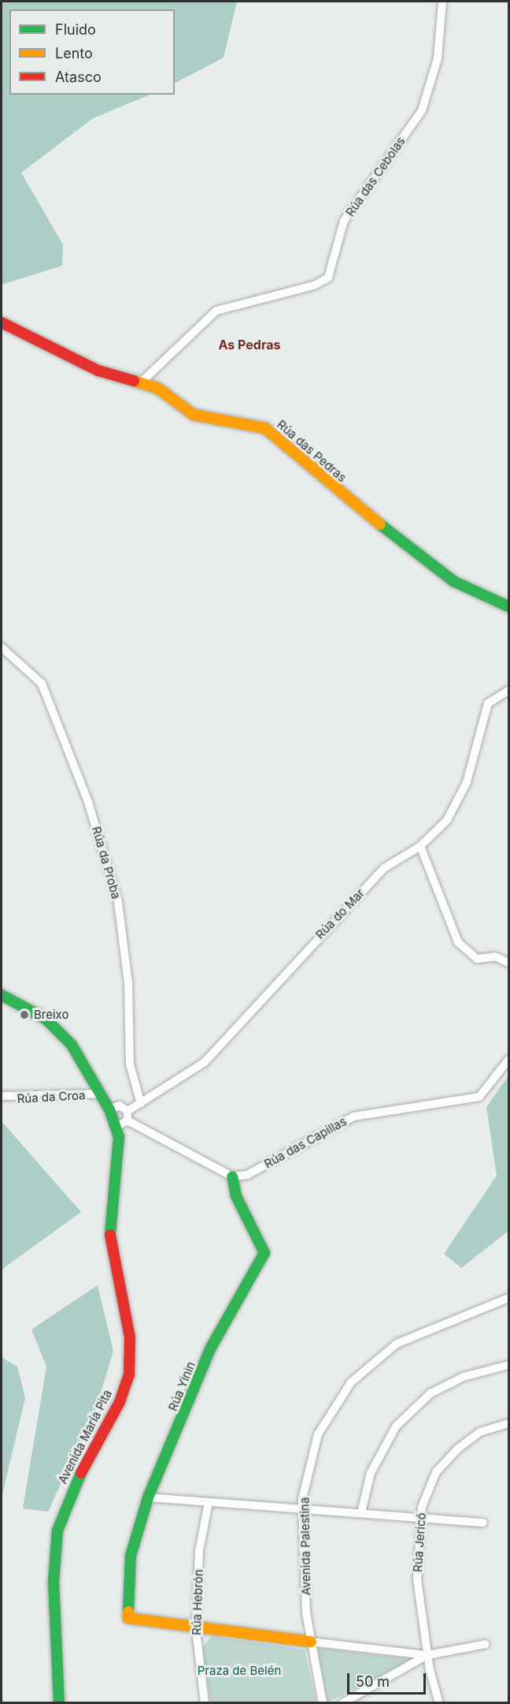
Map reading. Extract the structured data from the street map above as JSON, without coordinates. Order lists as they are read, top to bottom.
{
  "streets": {
    "street": [
      "Rúa das Cebolas",
      "Rúa das Pedras",
      "Rúa da Proba",
      "Rúa do Mar",
      "Rúa da Croa",
      "Rúa das Capillas",
      "Rúa Yinin",
      "Avenida María Pita",
      "Rúa Jericó",
      "Avenida Palestina",
      "Rúa Hebrón"
    ]
  },
  "crossings": [
    ["Rúa das Cebolas", "Rúa das Pedras"],
    ["Rúa da Proba", "Rúa do Mar"],
    ["Rúa do Mar", "Avenida María Pita"],
    ["Rúa da Croa", "Avenida María Pita"],
    ["Rúa das Capillas", "Rúa Yinin"],
    ["Rúa Yinin", "Rúa Hebrón"]
  ],
  "districts": ["As Pedras"],
  "parks": ["Praza de Belén"],
  "places": ["Breixo"],
  "legend": ["Fluido", "Lento", "Atasco"],
  "scale_bar": "50 m"
}
